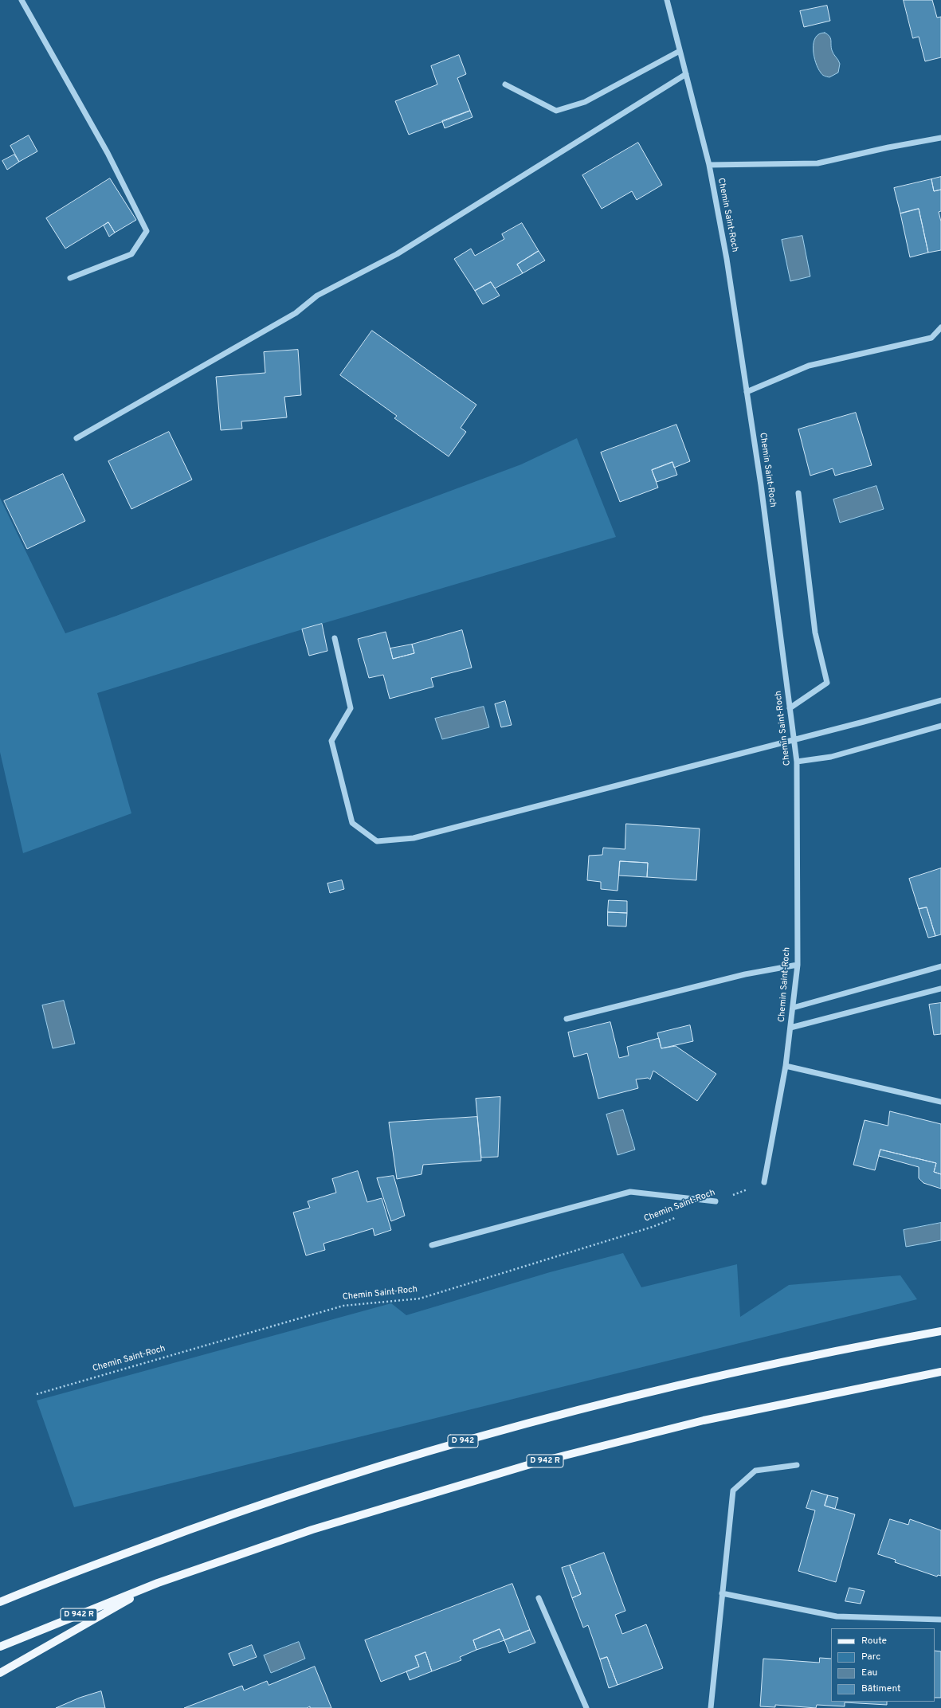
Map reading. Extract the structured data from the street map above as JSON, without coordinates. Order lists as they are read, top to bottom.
{
  "streets": {
    "main road": ["D 942", "D 942 R"],
    "street": ["Chemin Saint-Roch"]
  },
  "legend": [
    "Route",
    "Parc",
    "Eau",
    "Bâtiment"
  ]
}
